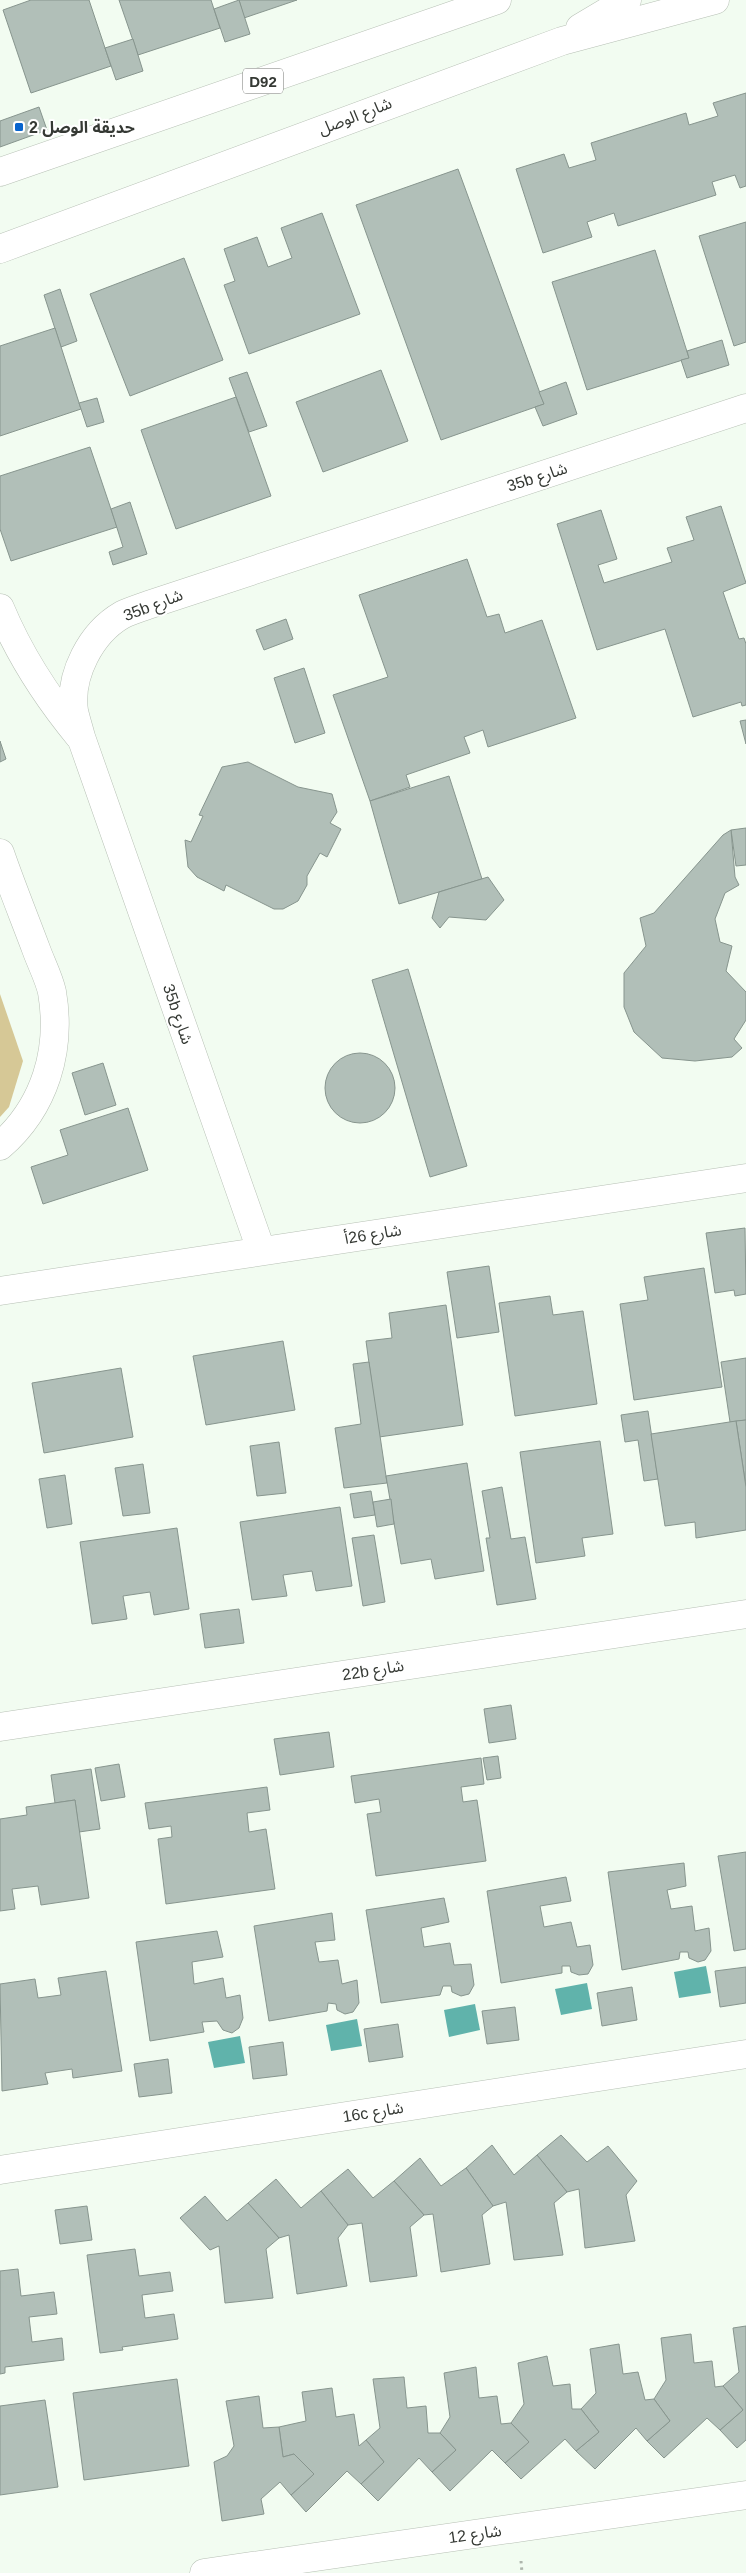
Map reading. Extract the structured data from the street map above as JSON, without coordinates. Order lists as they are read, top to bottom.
{
  "streets": {
    "street": [
      "D92",
      "شارع الوصل",
      "35b شارع",
      "شارع 26أ",
      "22b شارع",
      "16c شارع",
      "شارع 12"
    ]
  },
  "crossings": [
    ["35b شارع", "شارع 26أ"]
  ],
  "places": {
    "transit": ["حديقة الوصل 2"]
  }
}
